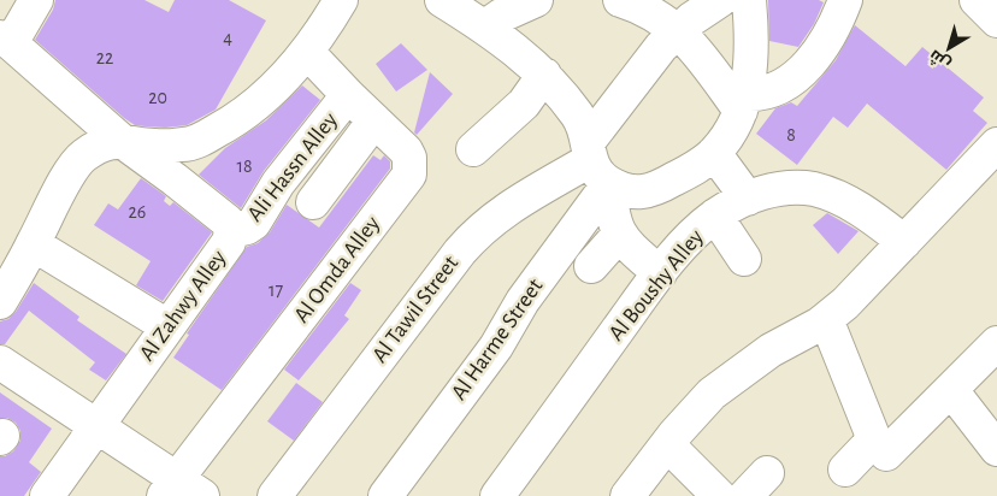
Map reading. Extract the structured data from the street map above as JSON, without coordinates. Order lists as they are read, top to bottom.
{
  "streets": {
    "street": [
      "Ali Hassn Alley",
      "Al Omda Alley",
      "Al Boushy Alley",
      "Al Zahwy Alley",
      "Al Tawil Street",
      "Al Harme Street"
    ]
  },
  "crossings": [
    ["Ali Hassn Alley", "Al Omda Alley"],
    ["Ali Hassn Alley", "Al Zahwy Alley"],
    ["Al Tawil Street", "Al Harme Street"]
  ],
  "house_numbers": [
    "4",
    "22",
    "20",
    "8",
    "18",
    "26",
    "17"
  ],
  "north": "bottom left"
}
